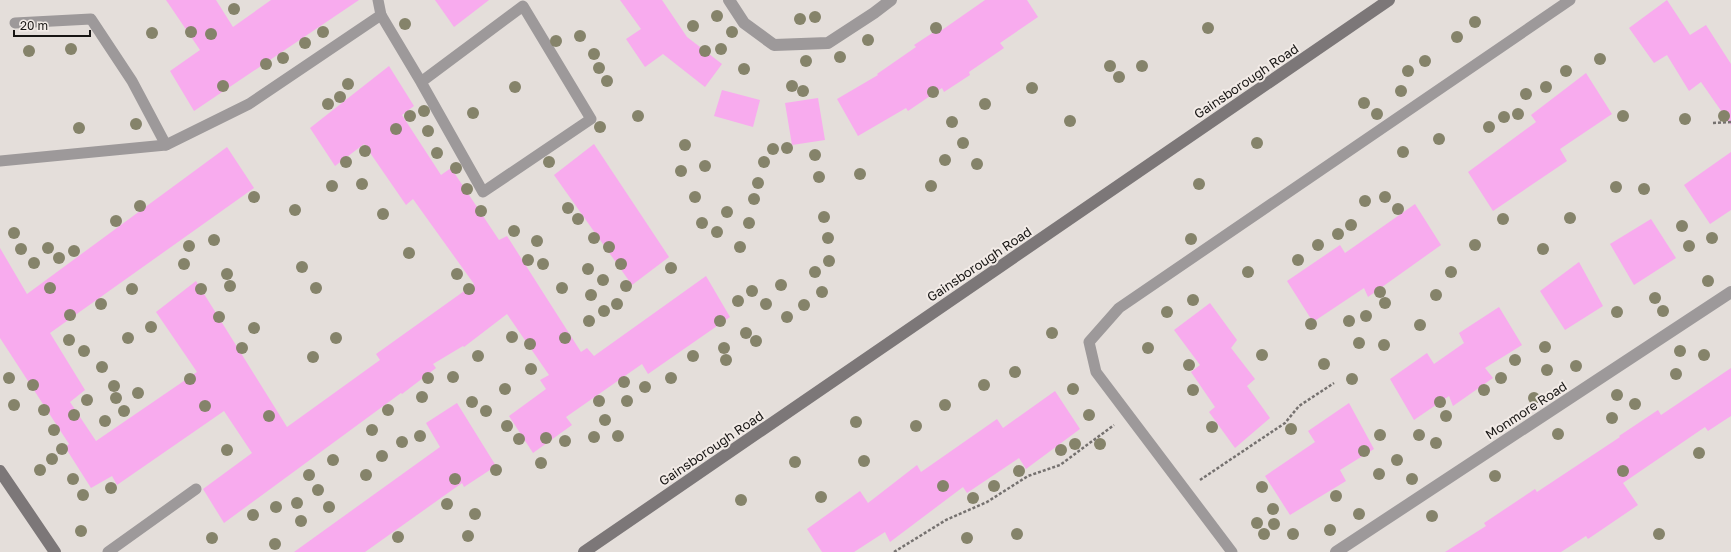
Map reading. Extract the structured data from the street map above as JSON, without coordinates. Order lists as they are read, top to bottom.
{
  "streets": {
    "main road": ["Gainsborough Road"],
    "street": ["Monmore Road"]
  },
  "scale_bar": "20 m"
}
